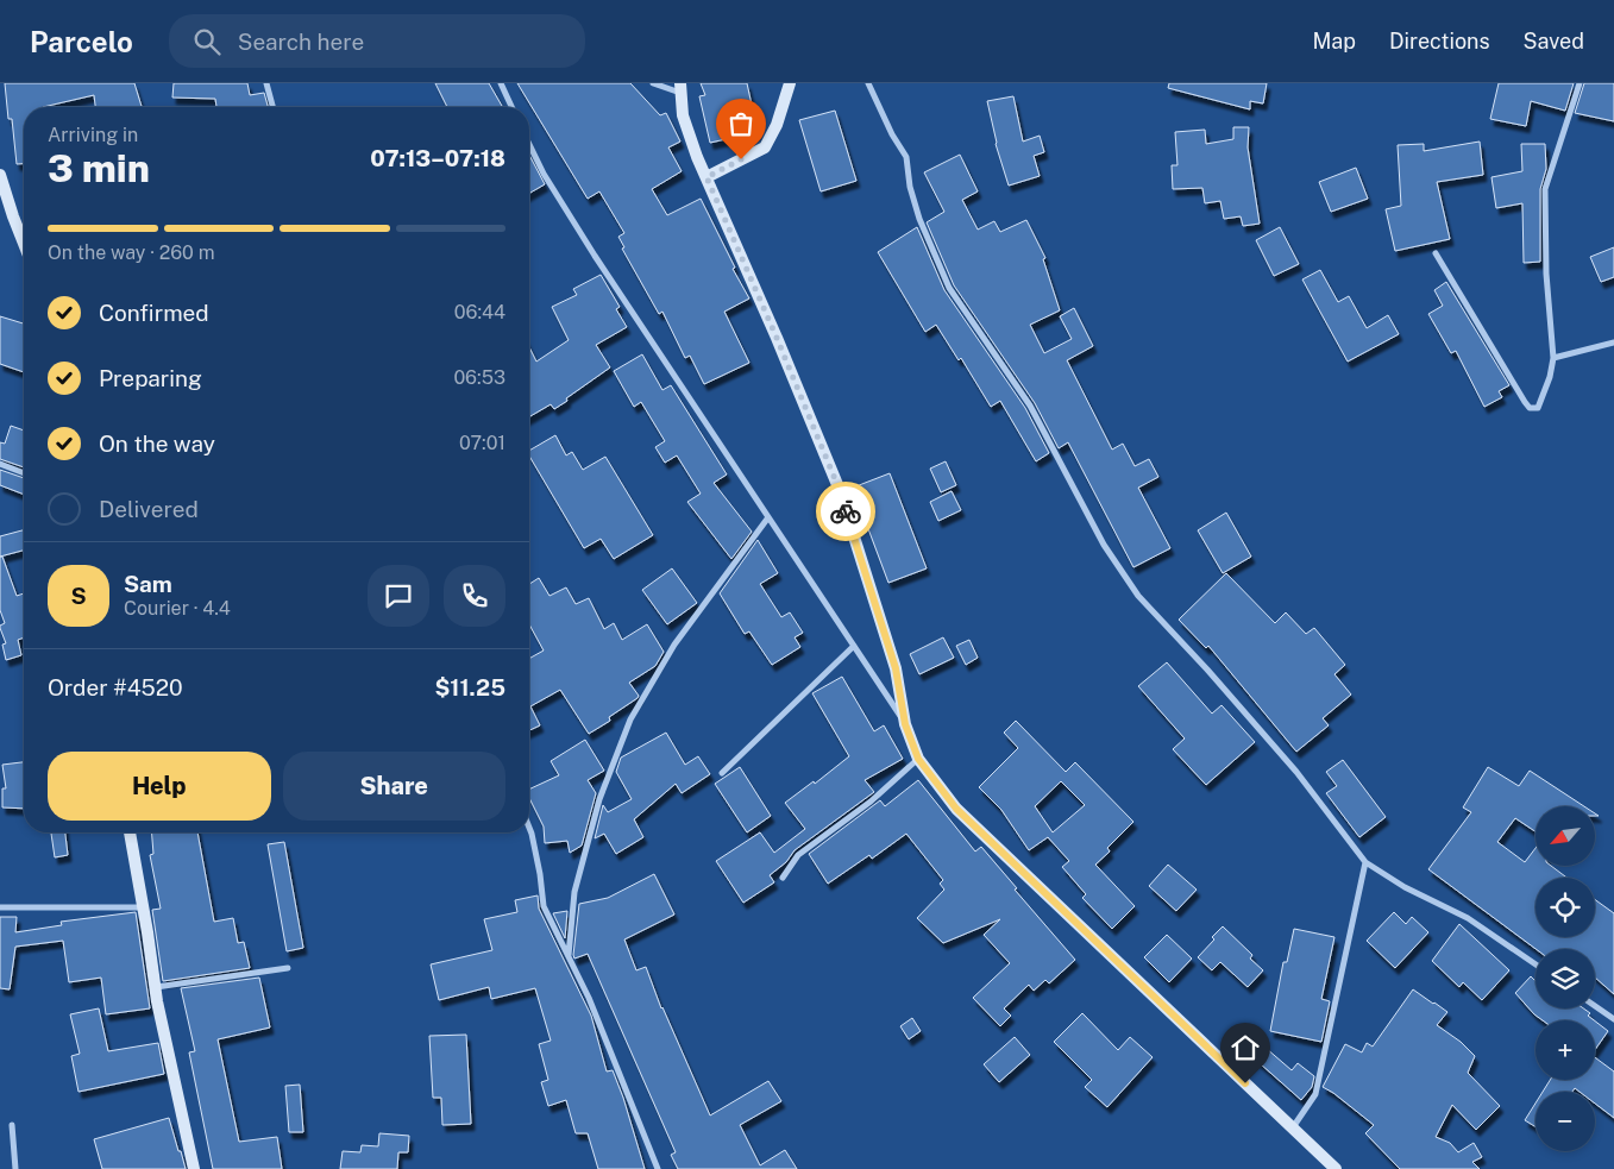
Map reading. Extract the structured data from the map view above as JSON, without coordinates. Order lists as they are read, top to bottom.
{
  "north": "bottom left",
  "page": {
    "header": "Parcelo",
    "search": "Search here",
    "nav": ["Map", "Directions", "Saved"],
    "heading": ["3 min", "Arriving in", "07:13–07:18"],
    "panel": [
      "Sam",
      "Courier · 4.4",
      "Order #4520",
      "$11.25"
    ],
    "bar": "On the way · 260 m",
    "list": [
      ["Confirmed", "06:44"],
      ["Preparing", "06:53"],
      ["On the way", "07:01"],
      "Delivered"
    ],
    "round": "S",
    "buttons": ["Help", "Share"],
    "map_buttons": ["+", "−"]
  }
}
